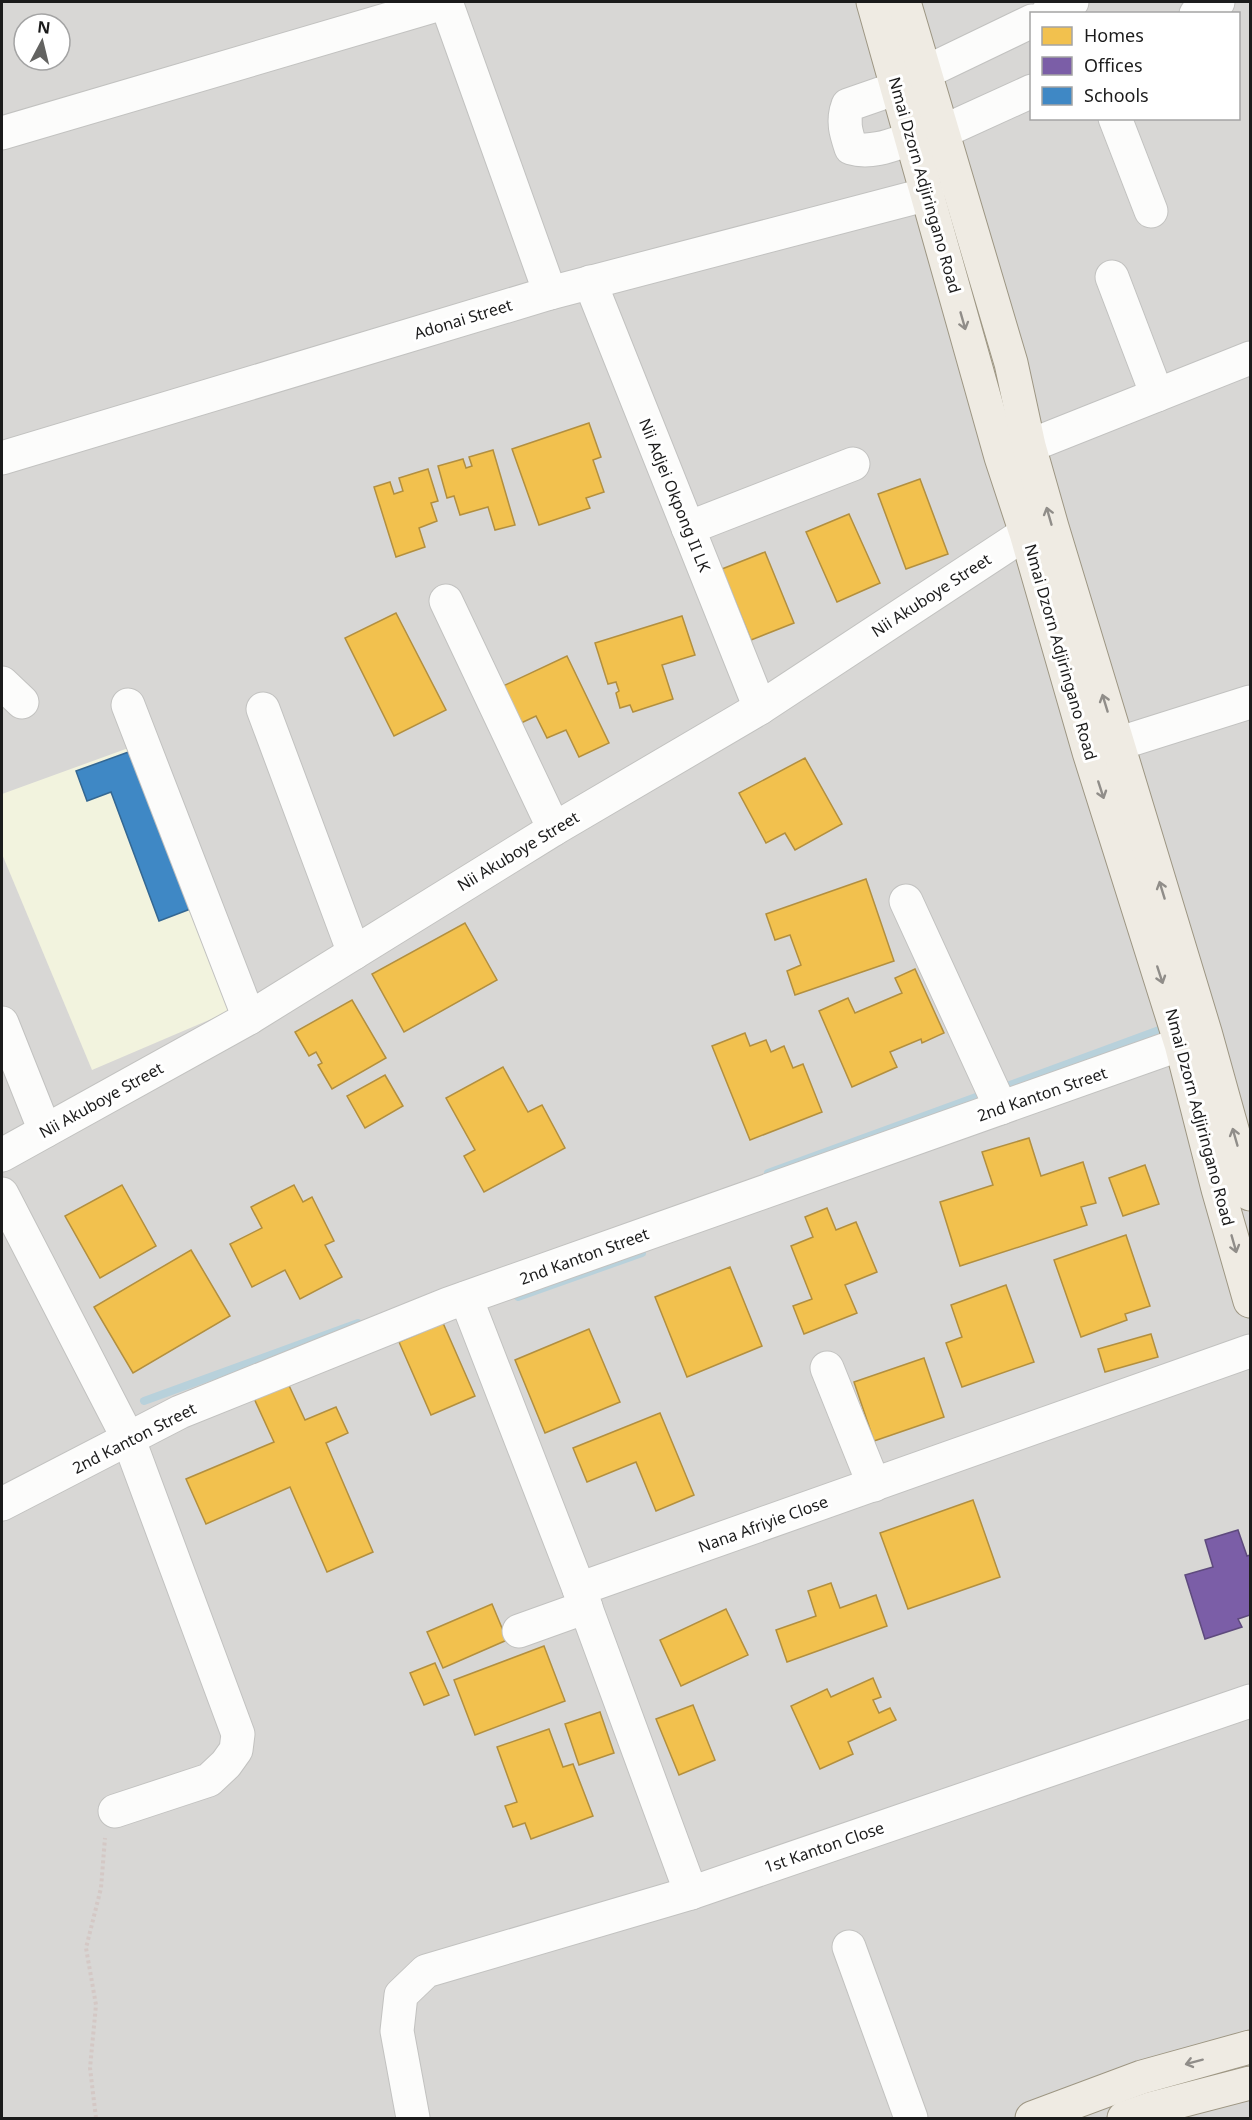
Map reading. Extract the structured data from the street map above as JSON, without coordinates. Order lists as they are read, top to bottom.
{
  "streets": {
    "main road": ["Nmai Dzorn Adjiringano Road"],
    "street": [
      "Adonai Street",
      "Nii Adjei Okpong II LK",
      "Nii Akuboye Street",
      "2nd Kanton Street",
      "Nana Afriyie Close",
      "1st Kanton Close"
    ]
  },
  "crossings": [
    ["Nmai Dzorn Adjiringano Road", "Adonai Street"],
    ["Nmai Dzorn Adjiringano Road", "Nii Akuboye Street"],
    ["Nmai Dzorn Adjiringano Road", "2nd Kanton Street"],
    ["Adonai Street", "Nii Adjei Okpong II LK"],
    ["Nii Adjei Okpong II LK", "Nii Akuboye Street"]
  ],
  "legend": ["Homes", "Offices", "Schools"],
  "north": "top"
}
